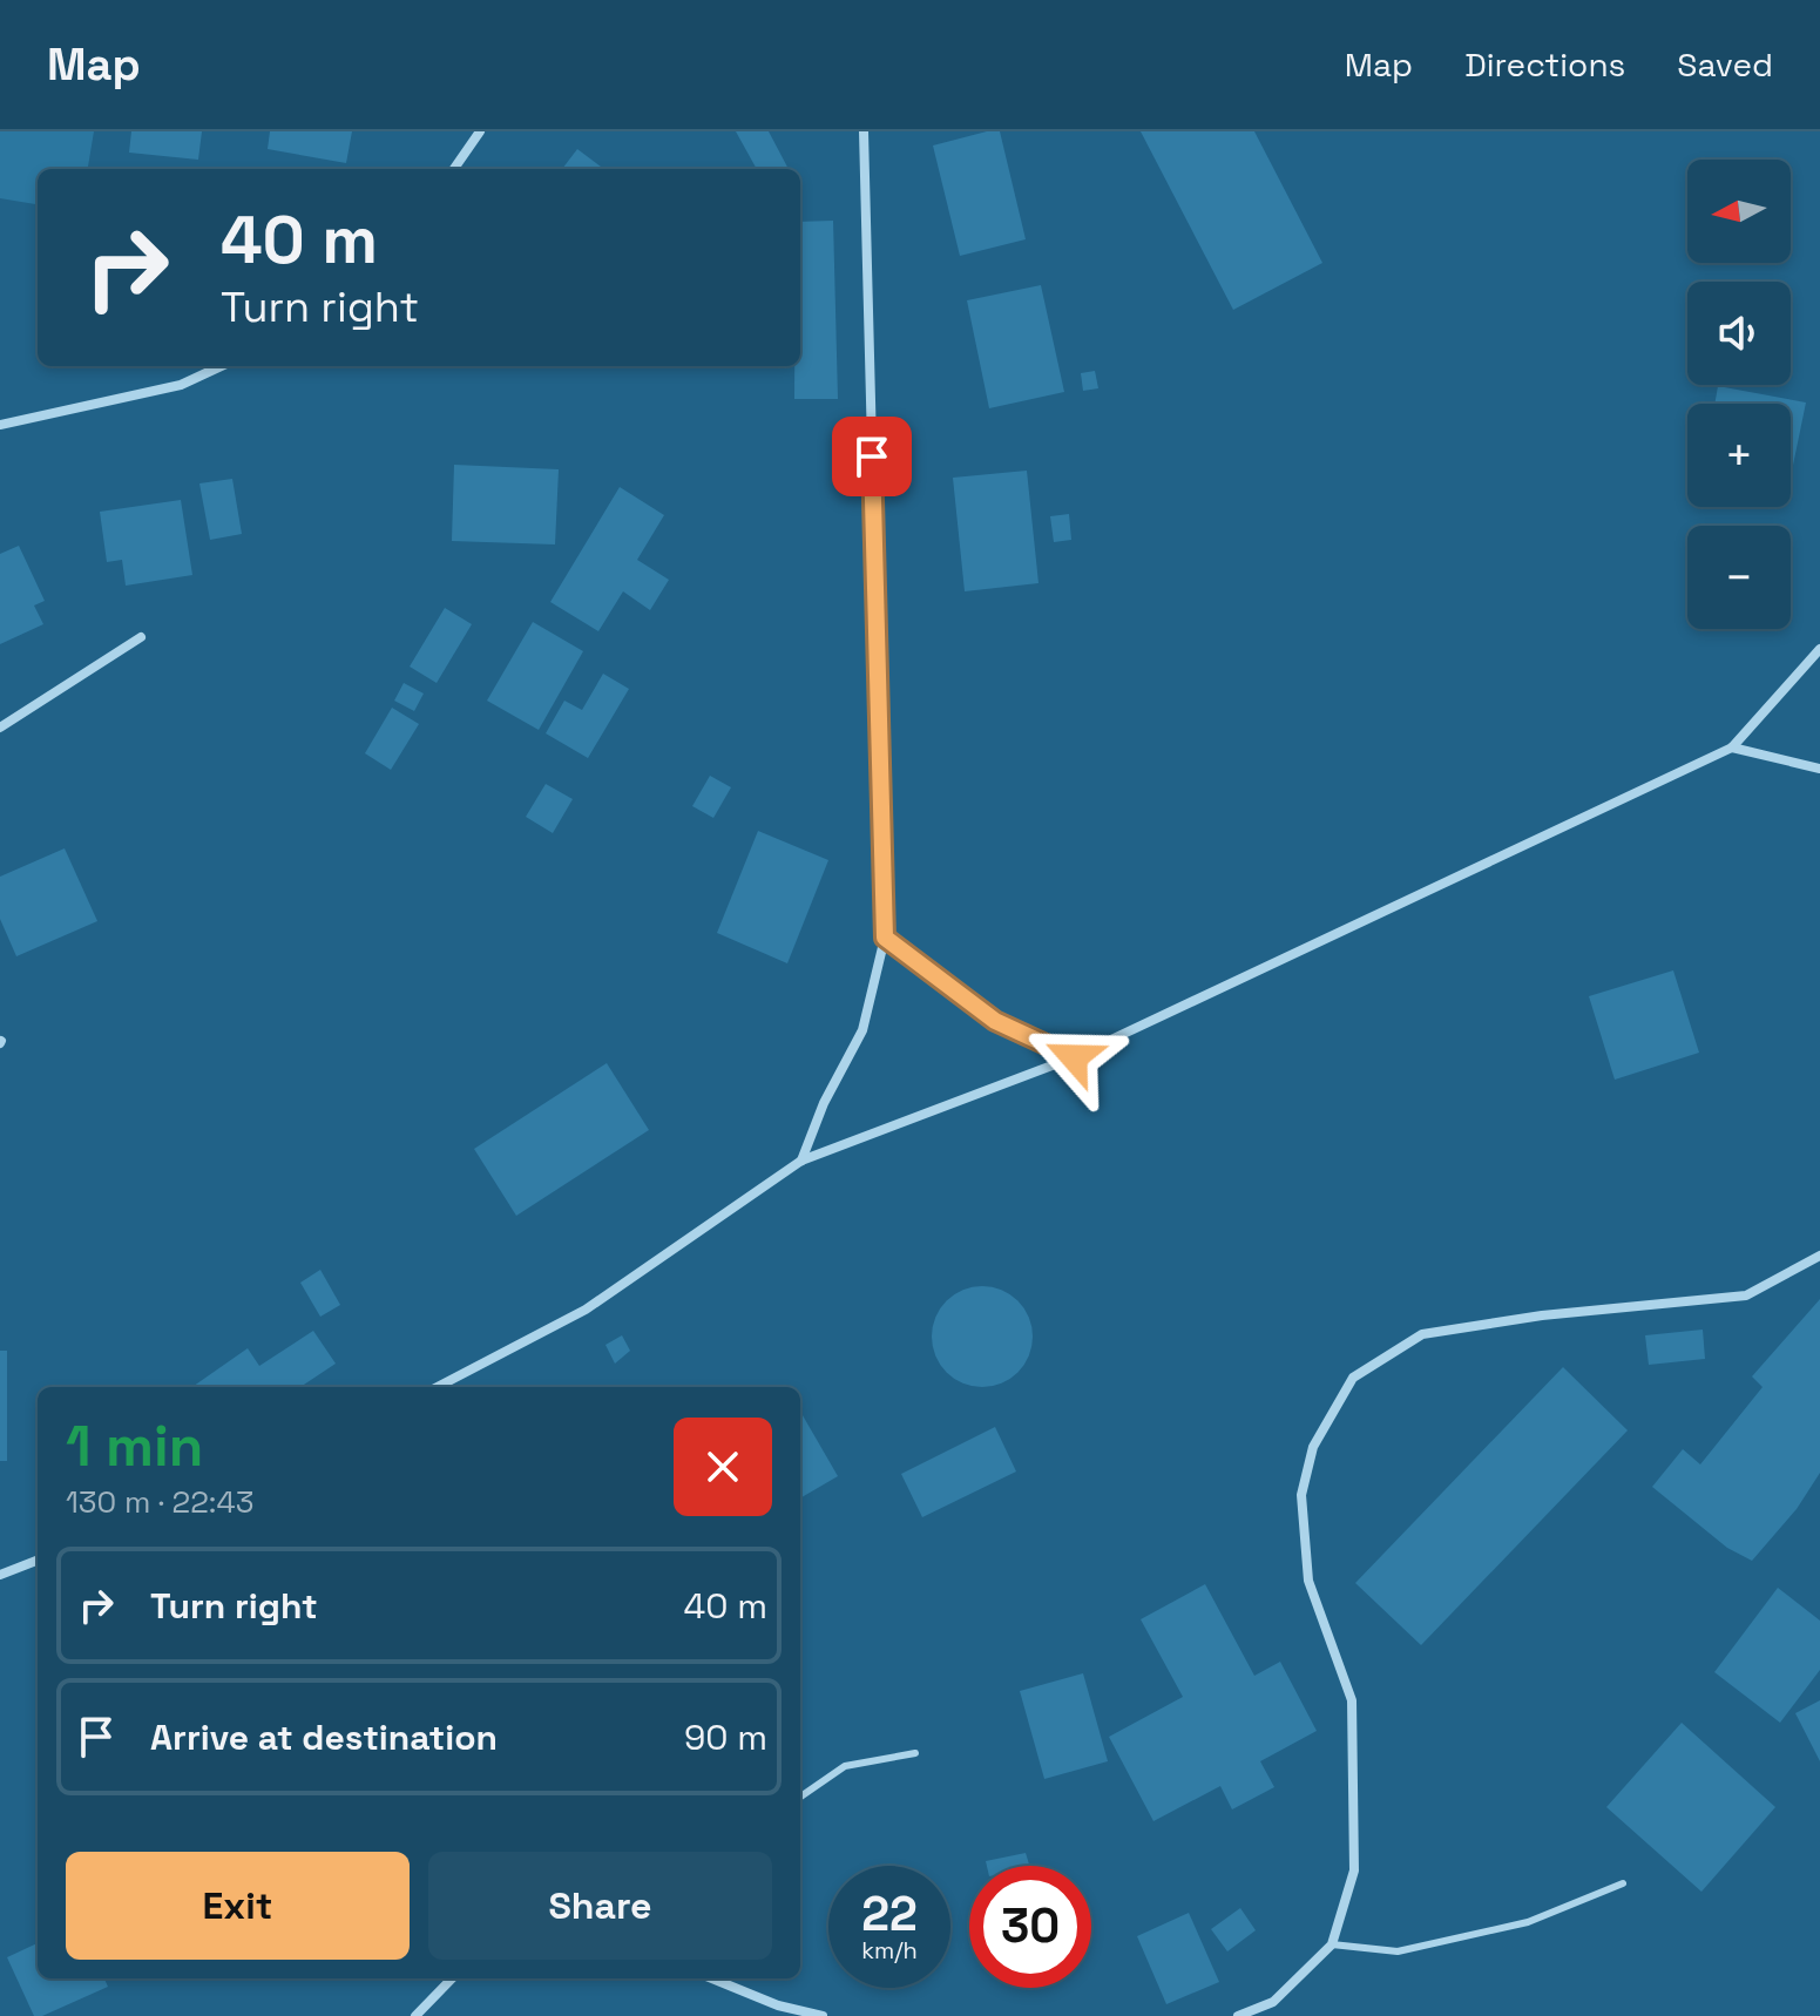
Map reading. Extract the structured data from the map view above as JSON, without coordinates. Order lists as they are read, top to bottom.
{
  "north": "left",
  "page": {
    "header": "Map",
    "nav": ["Map", "Directions", "Saved"],
    "map_buttons": ["+", "−"],
    "turn": ["40 m", "Turn right"],
    "heading": ["1 min", "130 m · 22:43"],
    "list": [
      {
        "name": "Turn right",
        "value": "40 m"
      },
      {
        "name": "Arrive at destination",
        "value": "90 m"
      }
    ],
    "buttons": ["Exit", "Share"],
    "speed": "22 km/h",
    "limit": "30"
  }
}
